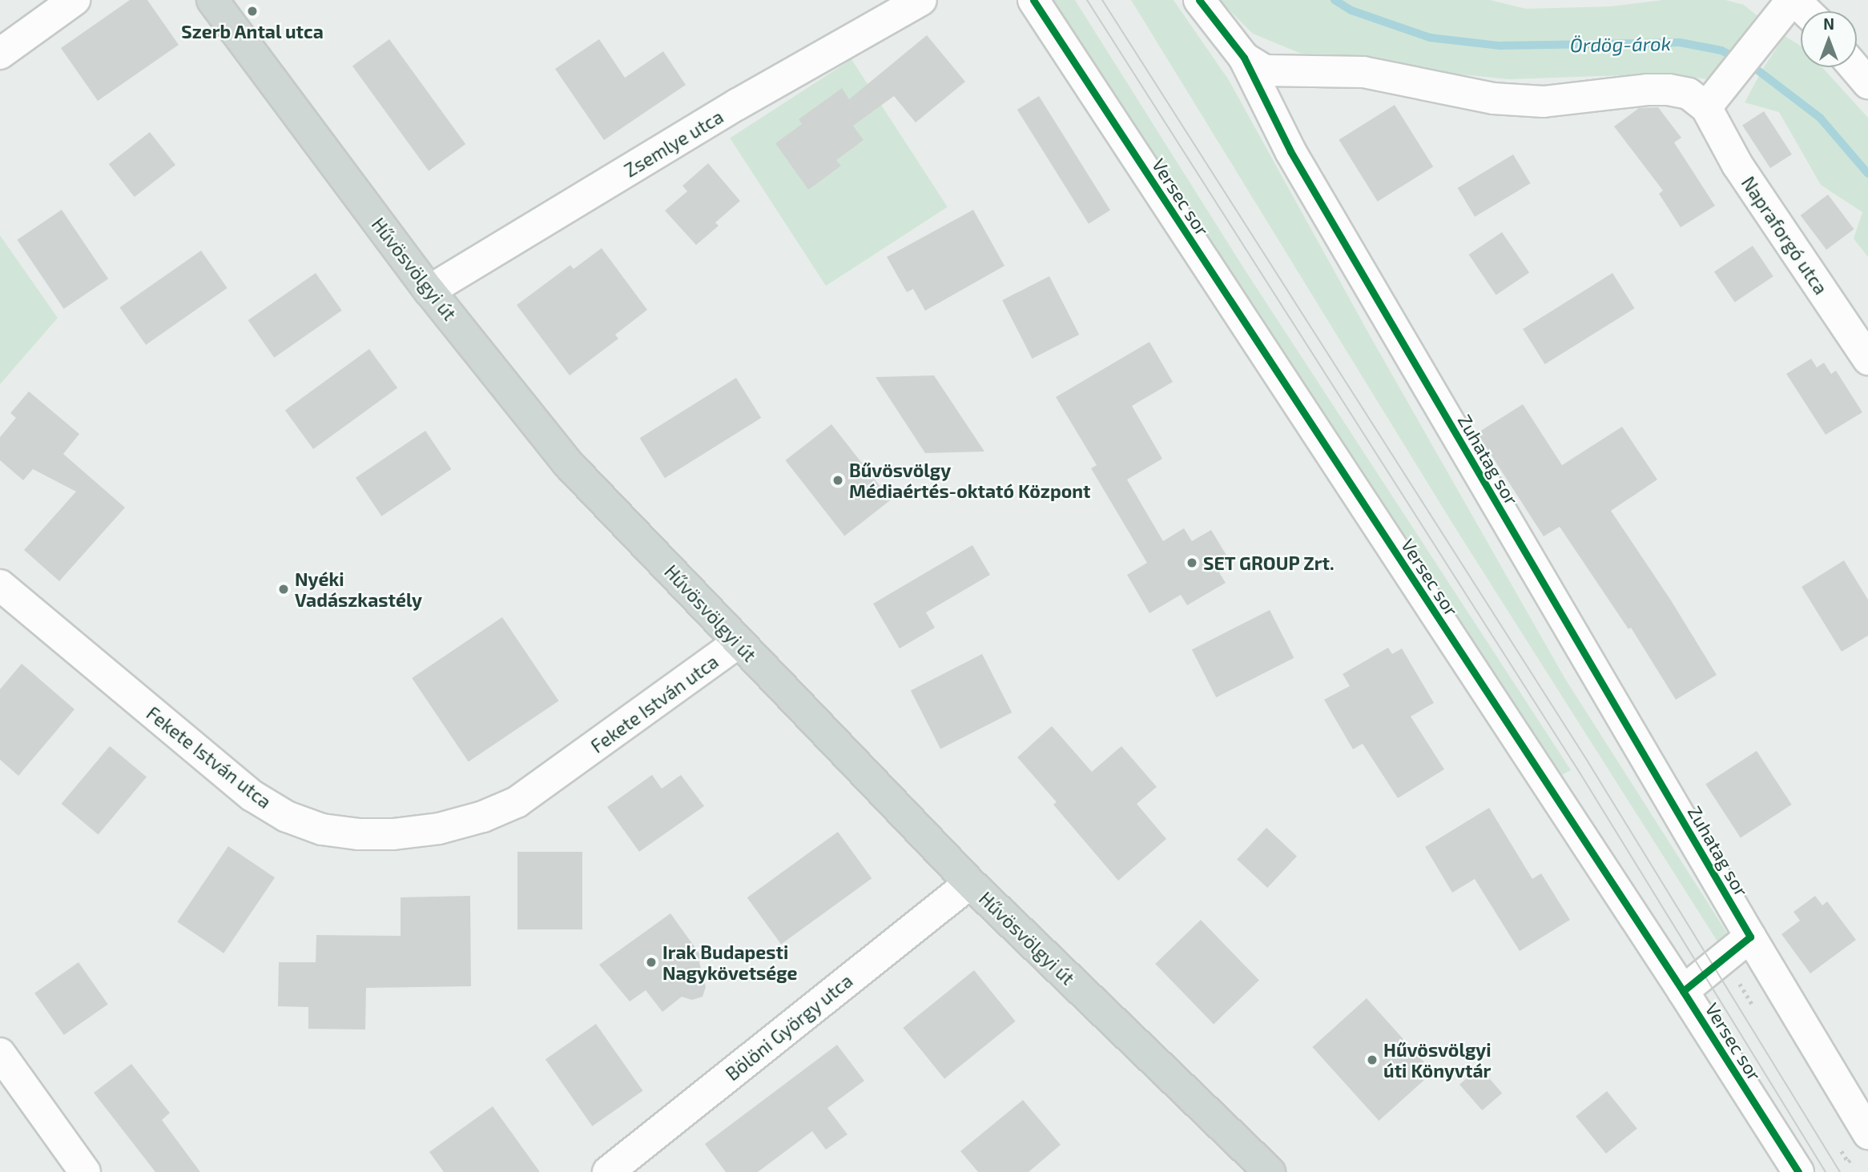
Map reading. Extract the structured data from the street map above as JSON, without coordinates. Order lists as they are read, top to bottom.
{
  "streets": {
    "main road": ["Hűvösvölgyi út"],
    "street": [
      "Zsemlye utca",
      "Versec sor",
      "Napraforgó utca",
      "Zuhatag sor",
      "Fekete István utca",
      "Bölöni György utca"
    ]
  },
  "crossings": [
    ["Zsemlye utca", "Hűvösvölgyi út"],
    ["Napraforgó utca", "Zuhatag sor"],
    ["Hűvösvölgyi út", "Fekete István utca"],
    ["Hűvösvölgyi út", "Bölöni György utca"]
  ],
  "water": ["Ördög-árok"],
  "places": [
    "Szerb Antal utca",
    "Bűvösvölgy Médiaértés-oktató Központ",
    "SET GROUP Zrt.",
    "Nyéki Vadászkastély",
    "Irak Budapesti Nagykövetsége",
    "Hűvösvölgyi úti Könyvtár"
  ],
  "north": "top"
}
